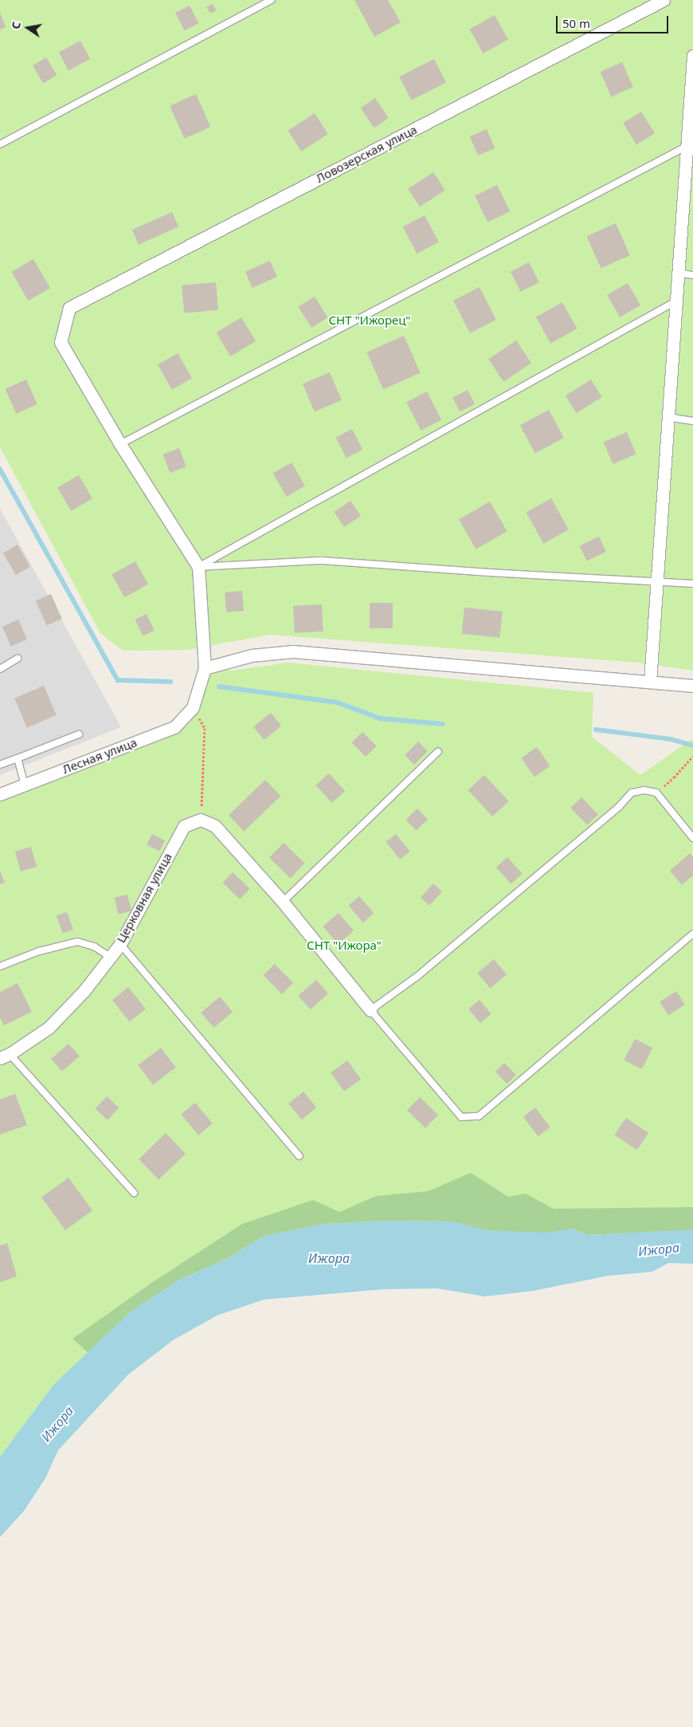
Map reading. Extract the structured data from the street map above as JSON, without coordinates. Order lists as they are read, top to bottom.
{
  "streets": {
    "street": ["Ловозерская улица", "Лесная улица", "Церковная улица"]
  },
  "water": ["Ижора"],
  "parks": ["СНТ \"Ижорец\"", "СНТ \"Ижора\""],
  "scale_bar": "50 m",
  "north": "left"
}
